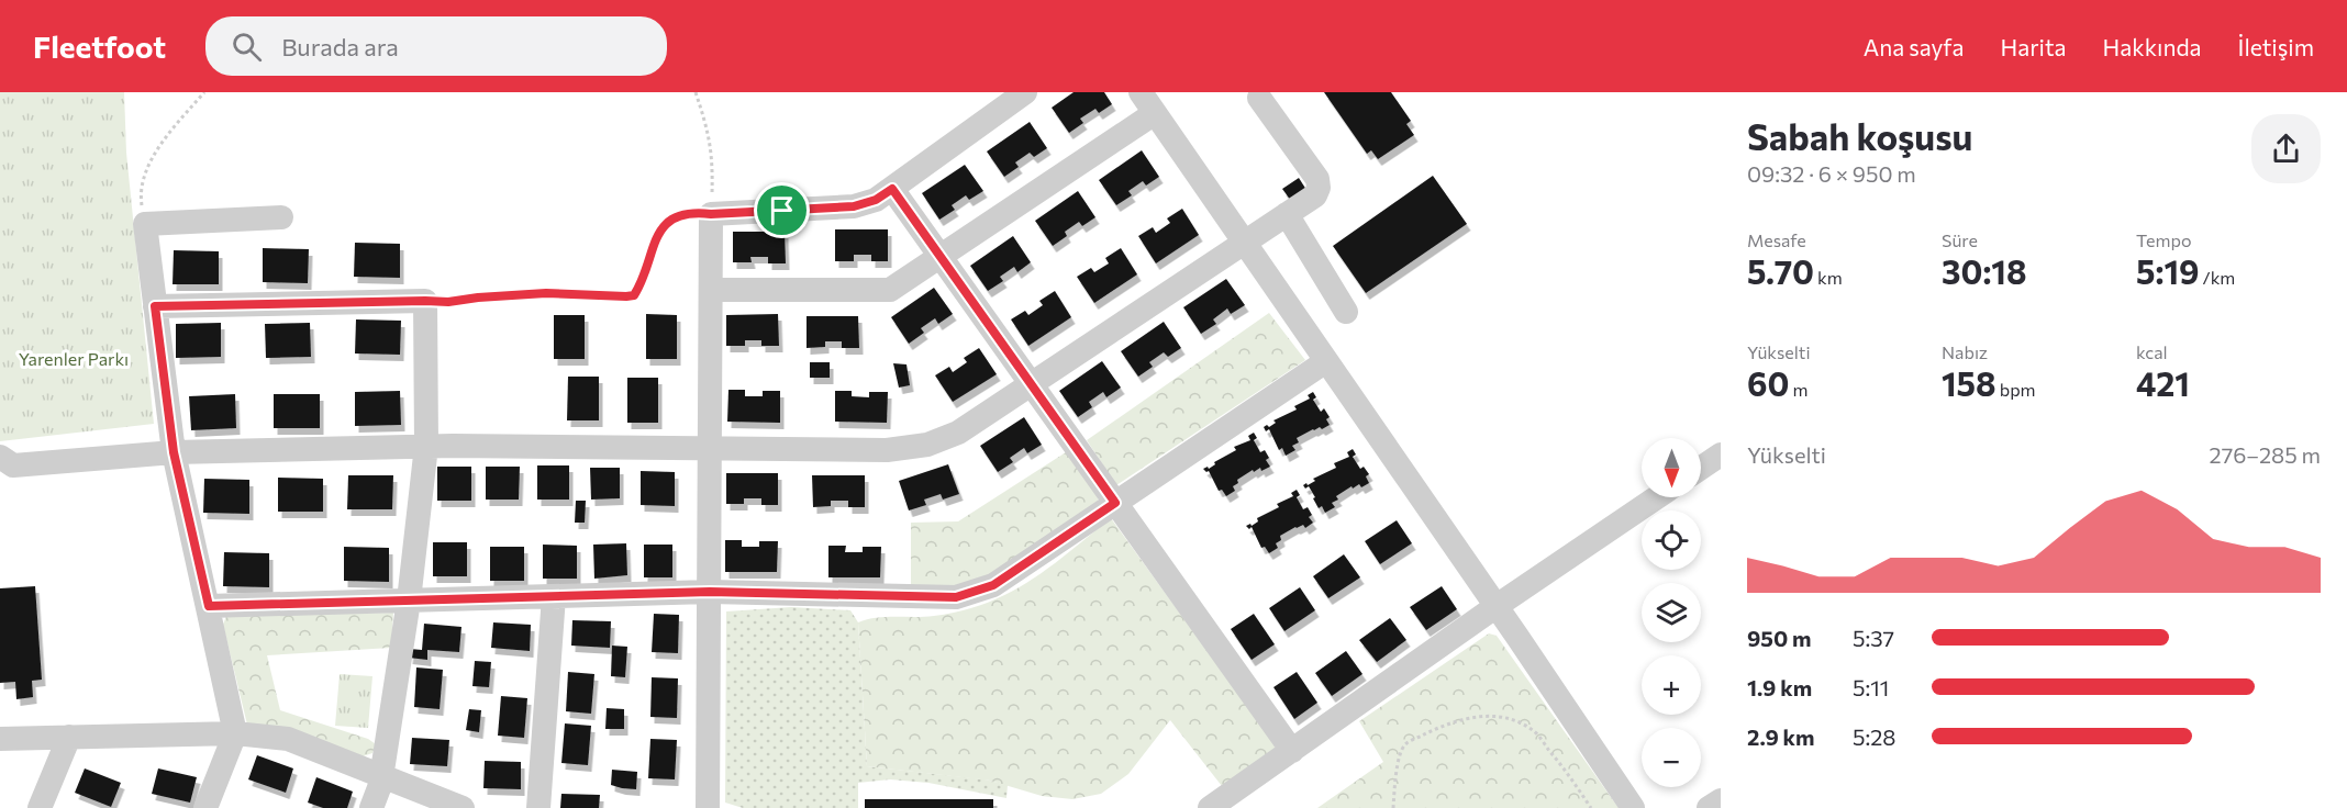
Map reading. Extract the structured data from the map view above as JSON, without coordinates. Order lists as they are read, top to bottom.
{
  "parks": ["Yarenler Parkı"],
  "north": "bottom",
  "page": {
    "header": "Fleetfoot",
    "search": "Burada ara",
    "nav": [
      "Ana sayfa",
      "Harita",
      "Hakkında",
      "İletişim"
    ],
    "heading": ["Sabah koşusu", "09:32 · 6 × 950 m"],
    "stats": [
      ["Mesafe", "5.70 km"],
      ["Süre", "30:18"],
      ["Tempo", "5:19 /km"],
      ["Yükselti", "60 m"],
      ["Nabız", "158 bpm"],
      ["kcal", "421"]
    ],
    "chart": ["Yükselti", "276–285 m"],
    "map_buttons": ["+", "−"],
    "list": [
      {
        "name": "950 m",
        "note": "5:37"
      },
      {
        "name": "1.9 km",
        "note": "5:11"
      },
      {
        "name": "2.9 km",
        "note": "5:28"
      }
    ]
  }
}
